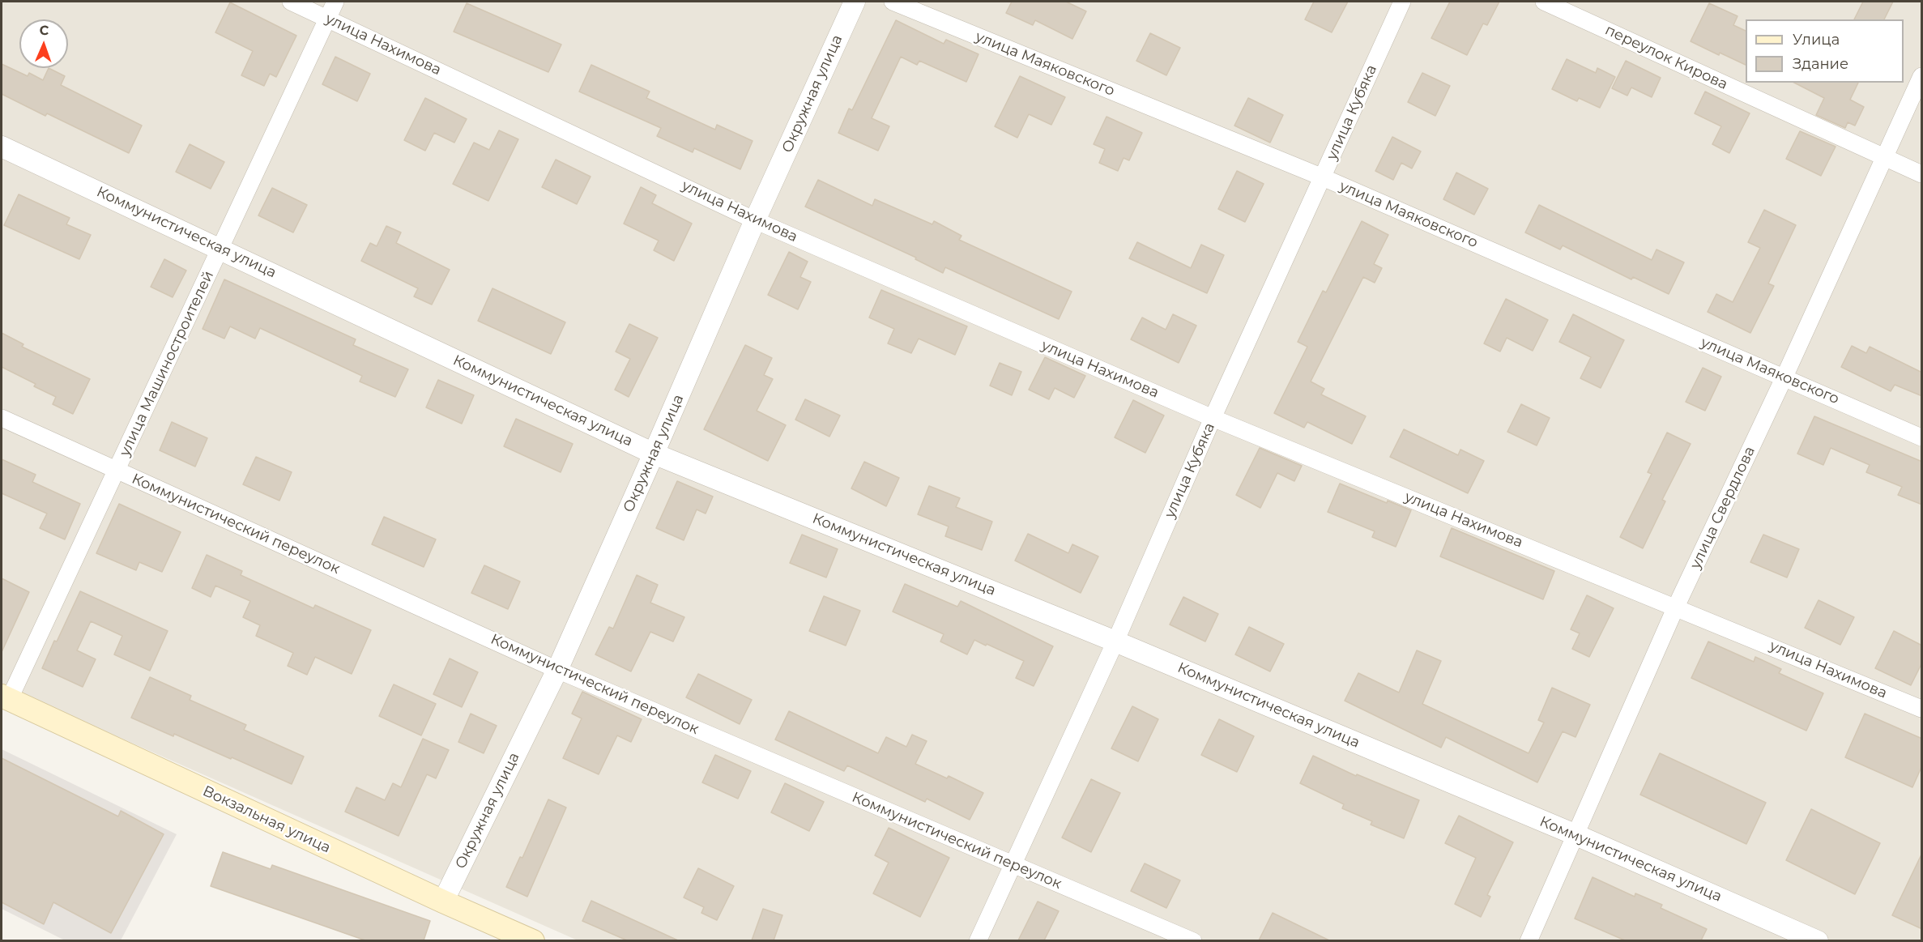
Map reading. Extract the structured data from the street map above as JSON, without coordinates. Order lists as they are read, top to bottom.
{
  "streets": {
    "main road": ["Вокзальная улица"],
    "street": [
      "улица Нахимова",
      "переулок Кирова",
      "улица Маяковского",
      "Окружная улица",
      "улица Кубяка",
      "Коммунистическая улица",
      "улица Машиностроителей",
      "улица Свердлова",
      "Коммунистический переулок"
    ]
  },
  "crossings": [
    ["улица Нахимова", "Окружная улица"],
    ["улица Нахимова", "улица Кубяка"],
    ["улица Нахимова", "улица Машиностроителей"],
    ["улица Нахимова", "улица Свердлова"],
    ["переулок Кирова", "улица Свердлова"],
    ["улица Маяковского", "улица Кубяка"],
    ["улица Маяковского", "улица Свердлова"],
    ["Окружная улица", "Коммунистическая улица"],
    ["Окружная улица", "Коммунистический переулок"],
    ["Окружная улица", "Вокзальная улица"],
    ["улица Кубяка", "Коммунистическая улица"],
    ["улица Кубяка", "Коммунистический переулок"],
    ["Коммунистическая улица", "улица Машиностроителей"],
    ["Коммунистическая улица", "улица Свердлова"],
    ["улица Машиностроителей", "Коммунистический переулок"],
    ["улица Машиностроителей", "Вокзальная улица"]
  ],
  "legend": ["Улица", "Здание"],
  "north": "top"
}
